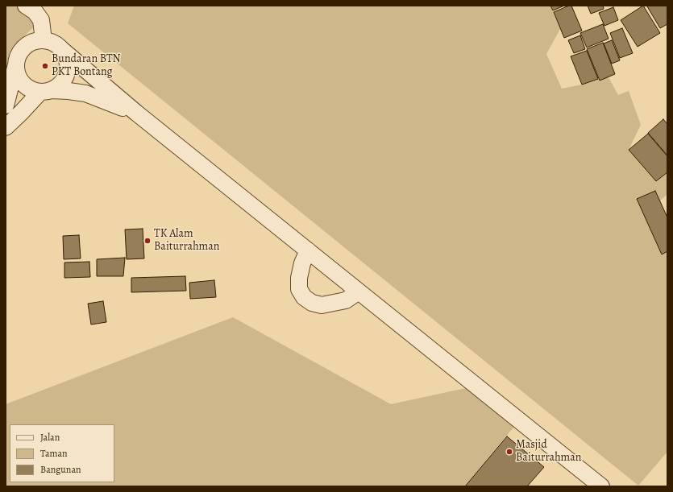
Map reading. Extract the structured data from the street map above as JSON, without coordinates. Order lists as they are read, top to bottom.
{
  "places": ["Bundaran BTN PKT Bontang", "TK Alam Baiturrahman", "Masjid Baiturrahman"],
  "legend": ["Jalan", "Taman", "Bangunan"]
}
